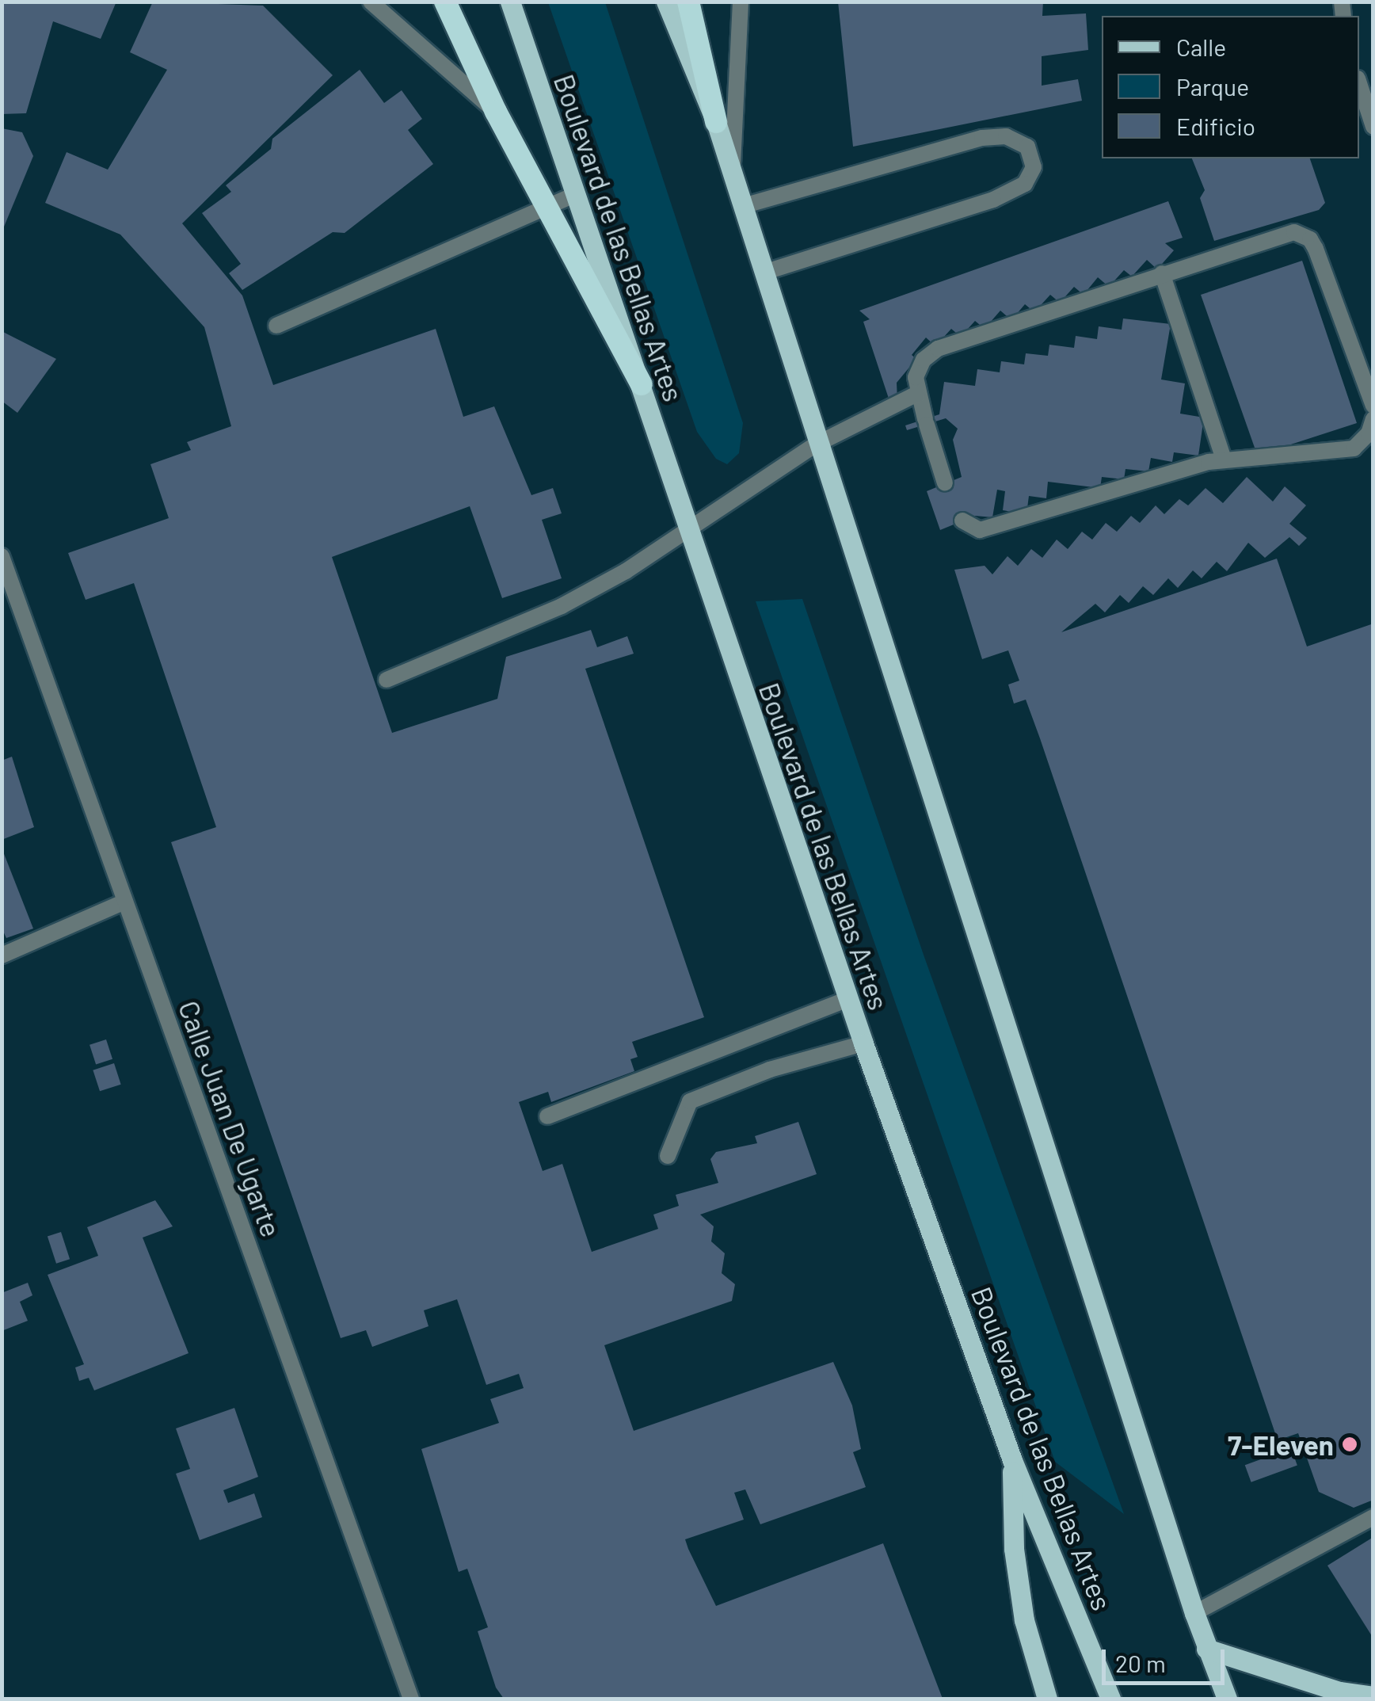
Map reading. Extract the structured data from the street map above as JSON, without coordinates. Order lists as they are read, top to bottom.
{
  "streets": {
    "main road": ["Boulevard de las Bellas Artes"],
    "street": ["Calle Juan De Ugarte"]
  },
  "places": ["7-Eleven"],
  "legend": ["Calle", "Parque", "Edificio"],
  "scale_bar": "20 m"
}
